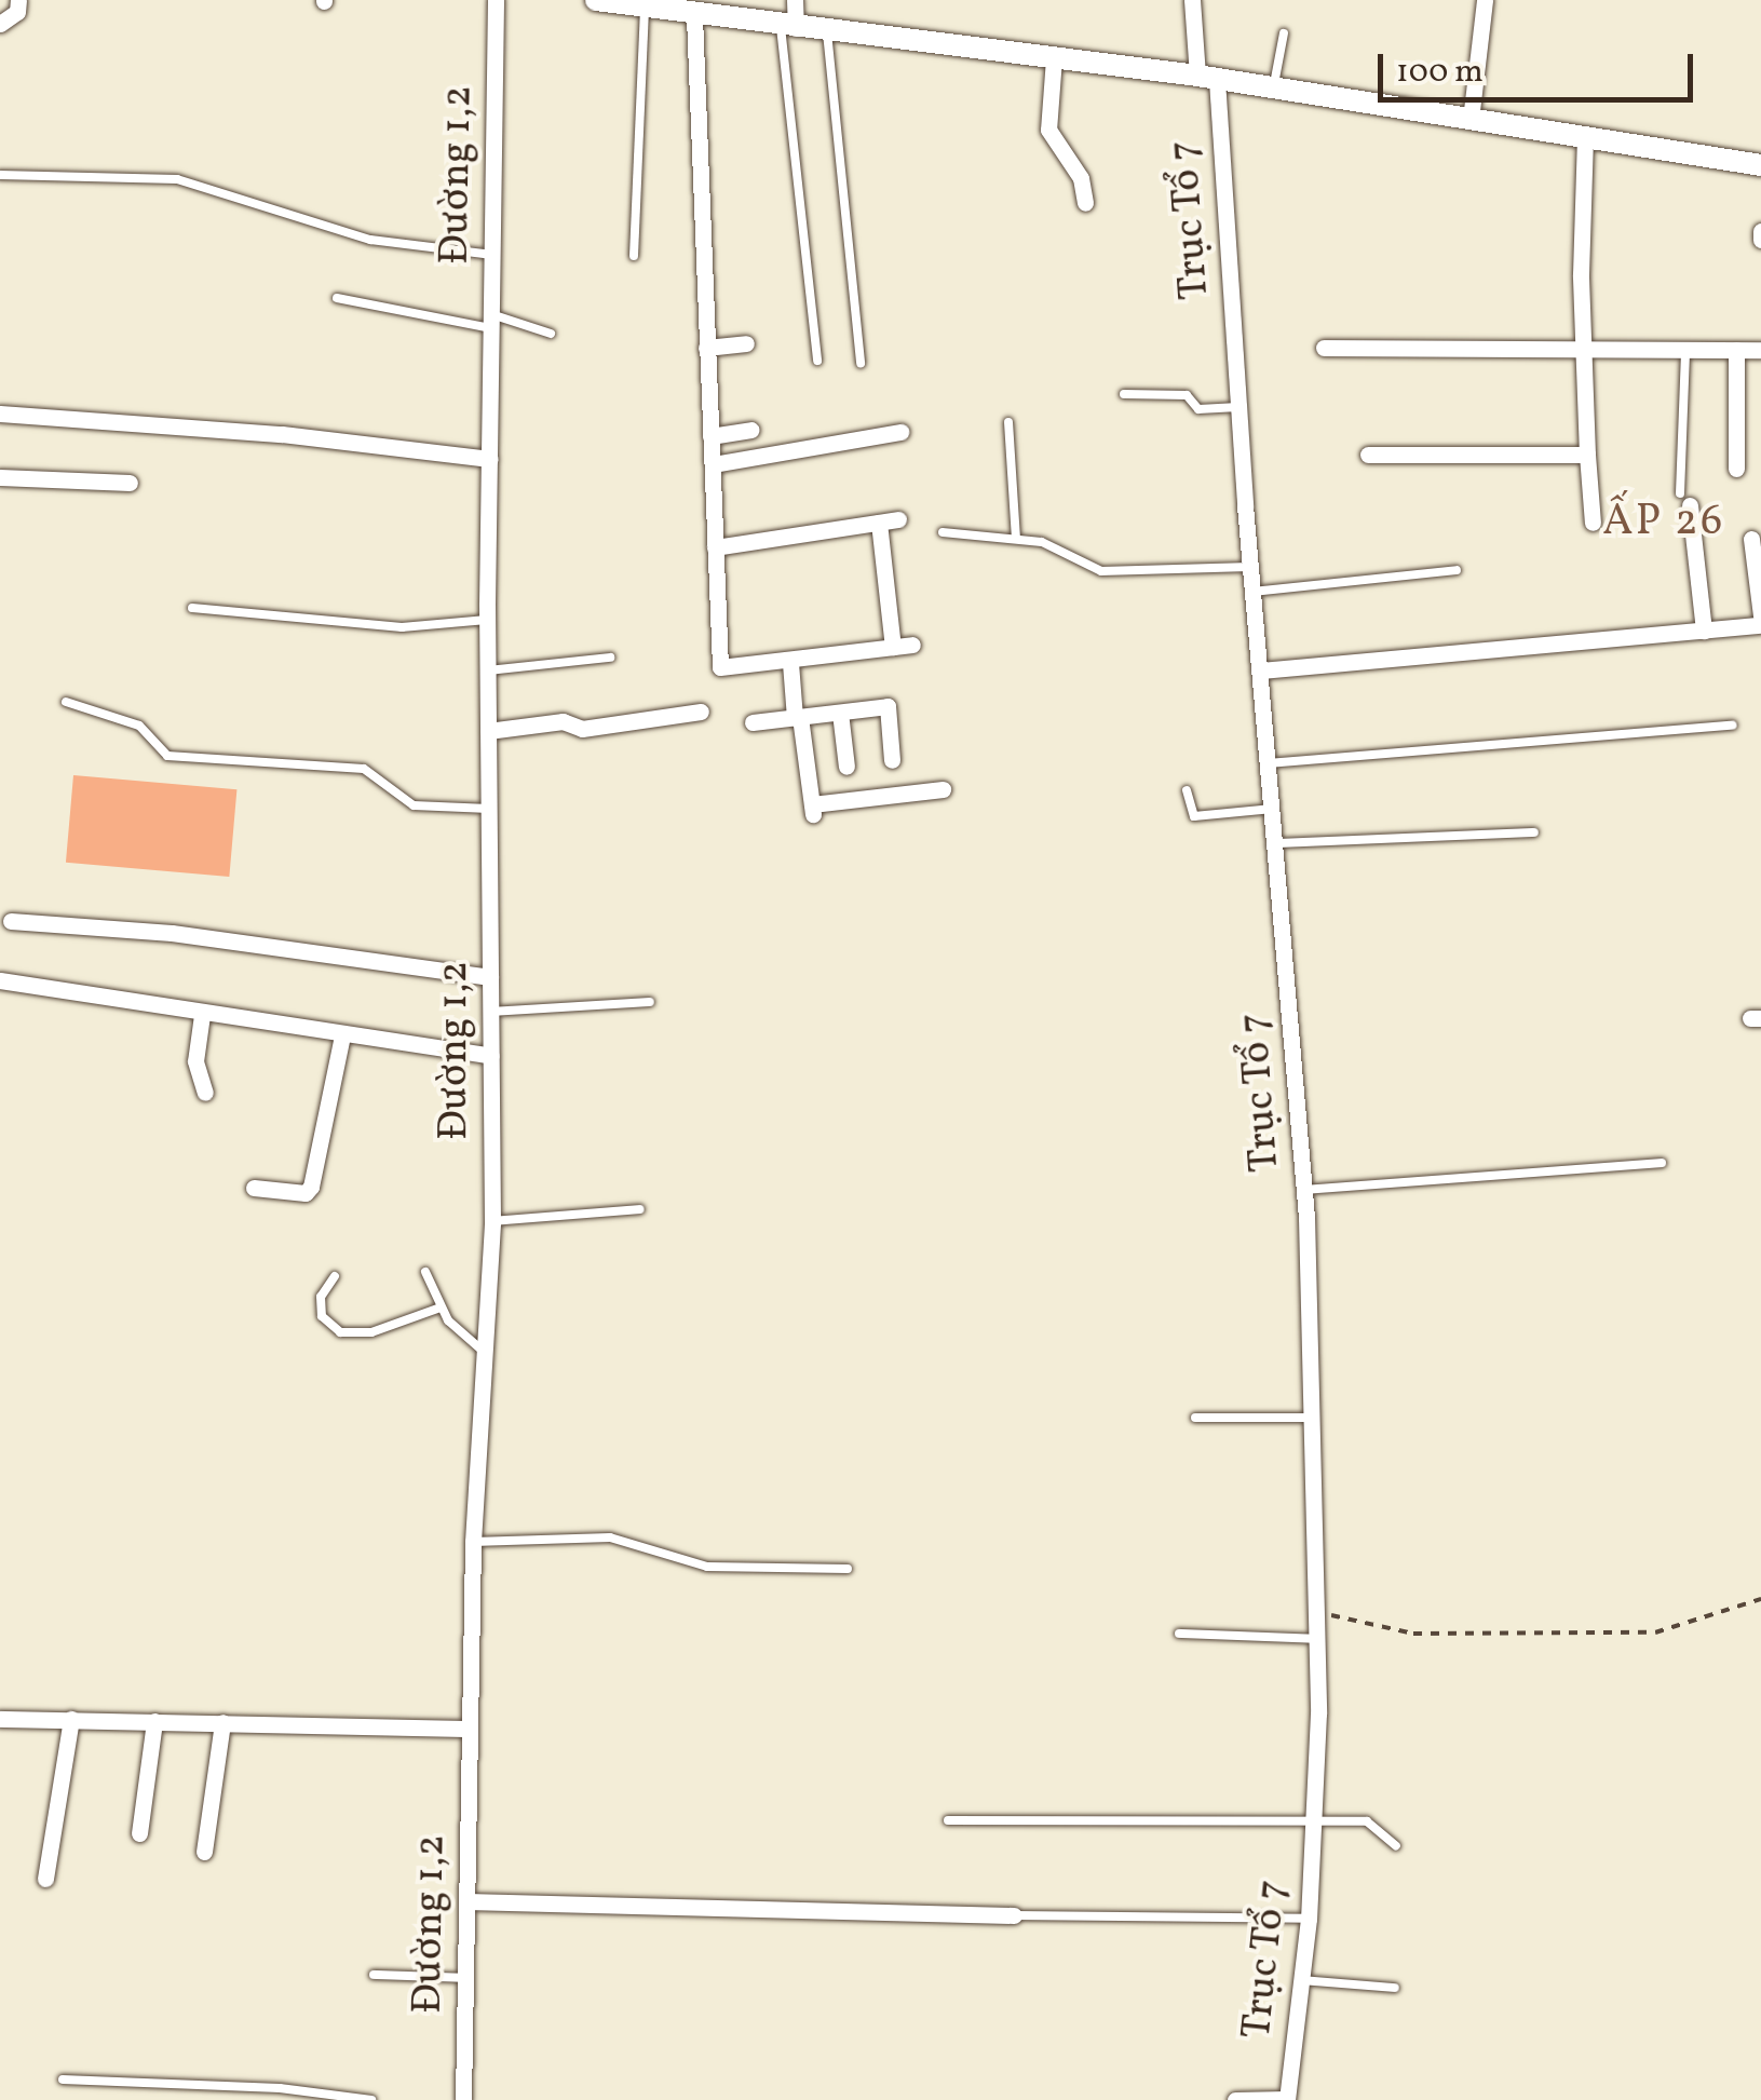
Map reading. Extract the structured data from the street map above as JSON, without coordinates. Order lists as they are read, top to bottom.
{
  "streets": {
    "street": ["Đường 1,2", "Trục Tổ 7"]
  },
  "districts": ["ẤP 26"],
  "scale_bar": "100 m"
}
